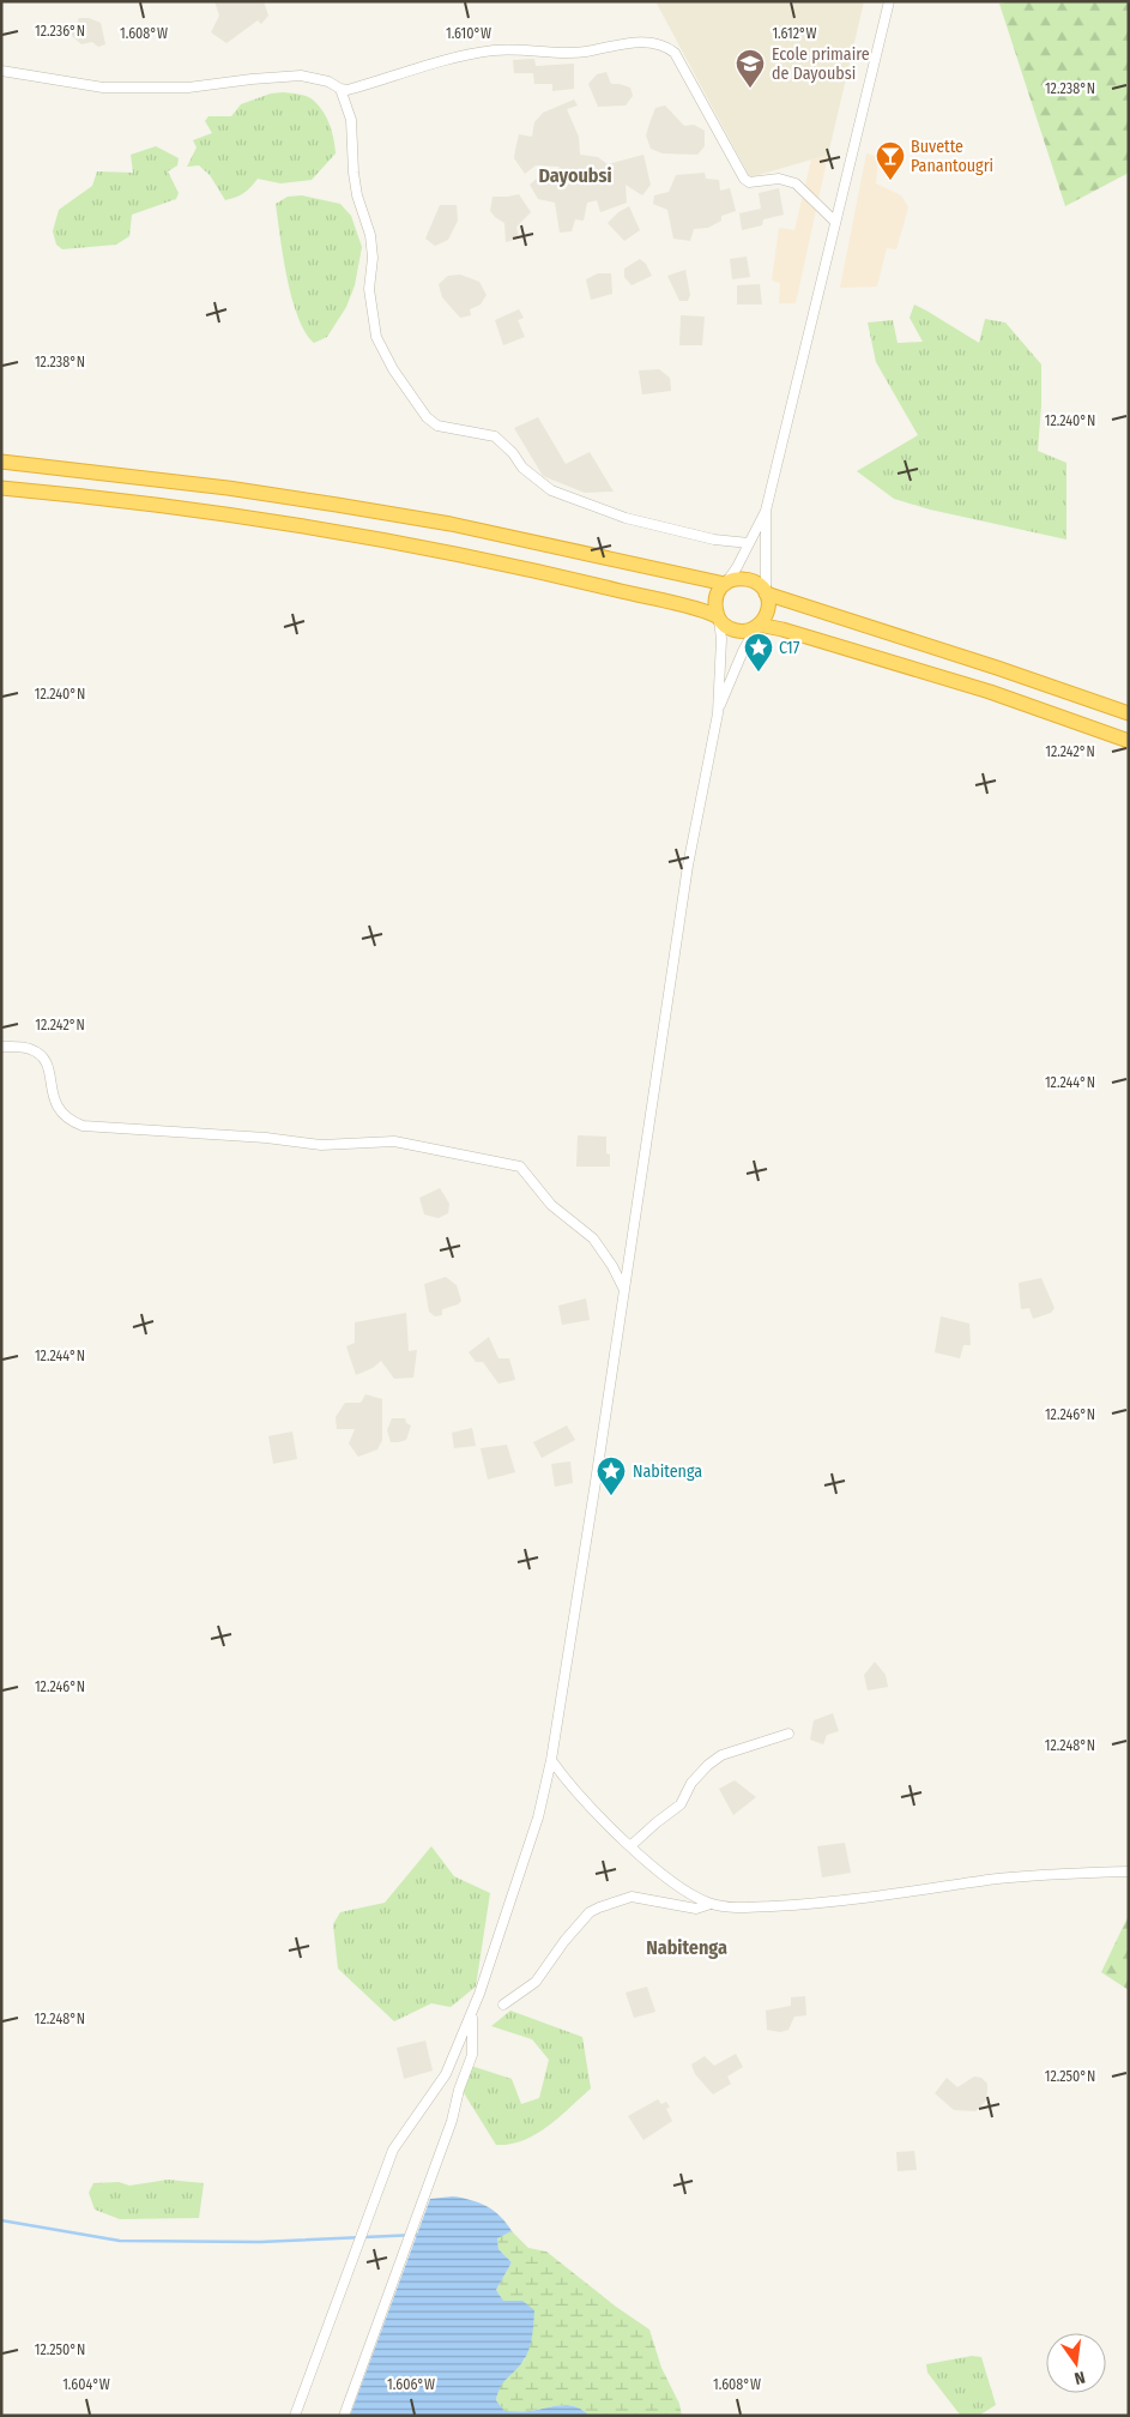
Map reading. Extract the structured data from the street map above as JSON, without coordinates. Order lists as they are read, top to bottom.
{
  "districts": ["Dayoubsi", "Nabitenga"],
  "places": {
    "school or university": ["Ecole primaire de Dayoubsi"],
    "bar": ["Buvette Panantougri"],
    "place": ["C17", "Nabitenga"]
  },
  "north": "bottom",
  "coordinates": [
    "12.236°N",
    "1.608°W",
    "1.610°W",
    "1.612°W",
    "12.238°N",
    "12.240°N",
    "12.242°N",
    "12.244°N",
    "12.246°N",
    "12.248°N",
    "12.250°N",
    "1.604°W",
    "1.606°W"
  ]
}
